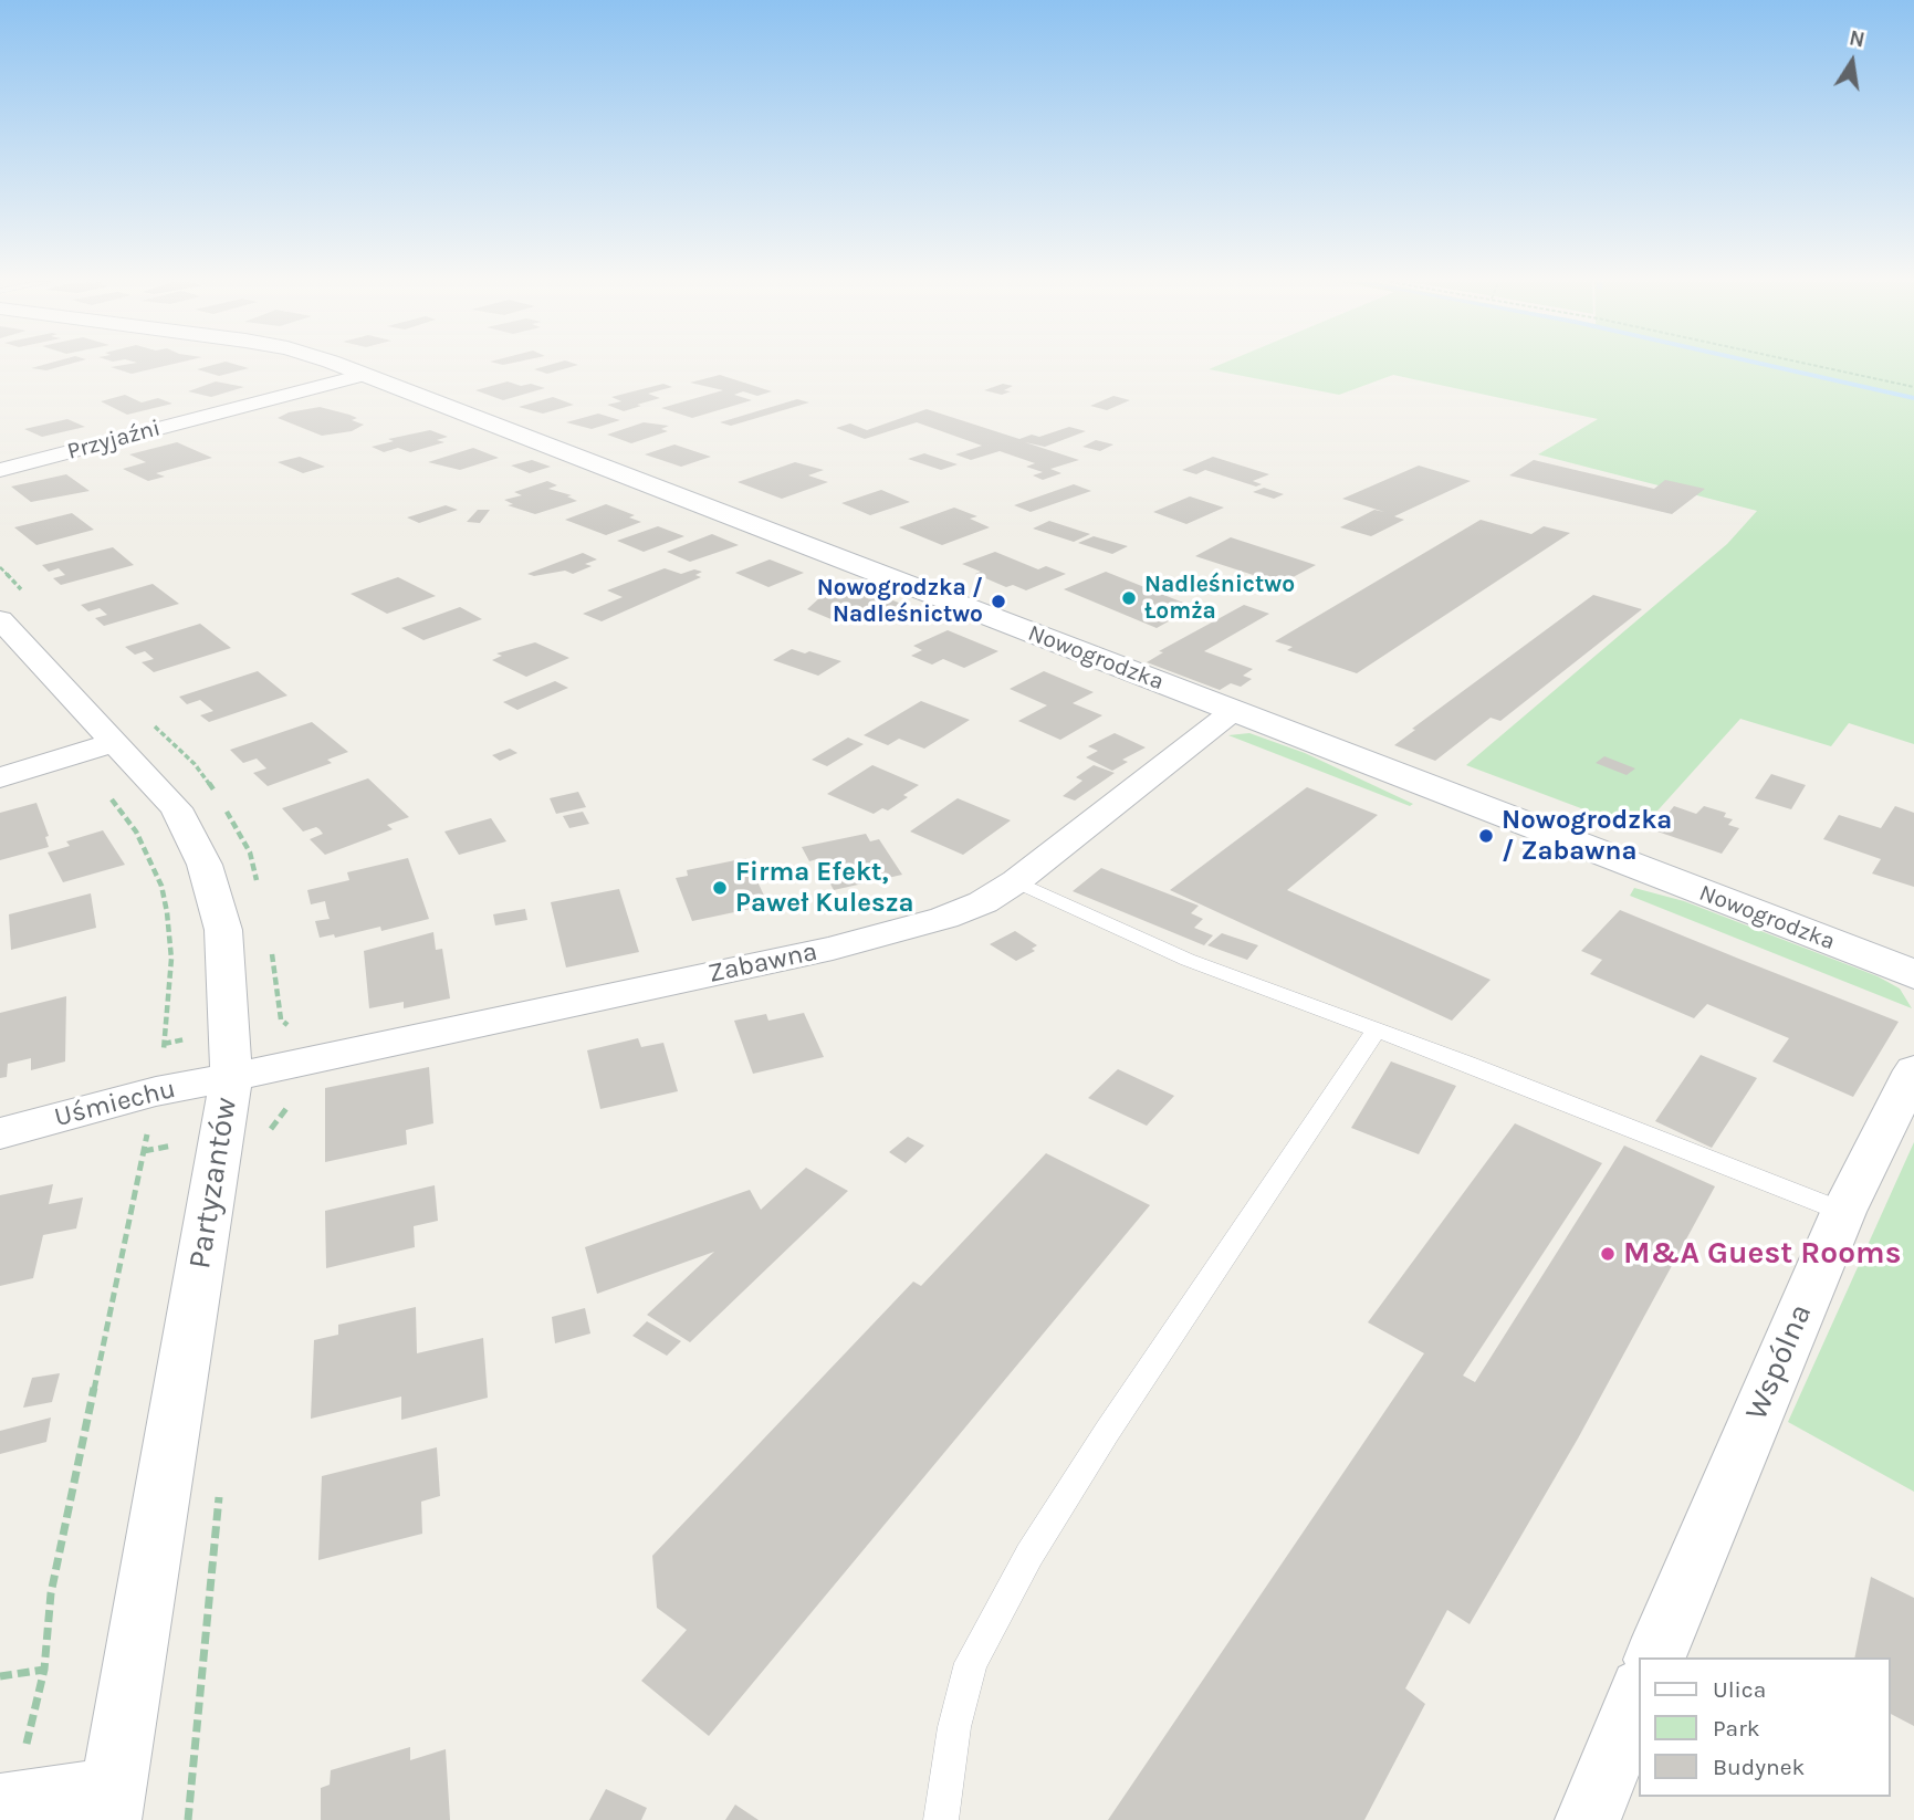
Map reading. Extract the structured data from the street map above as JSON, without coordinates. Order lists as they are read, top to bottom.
{
  "streets": {
    "street": [
      "Przyjaźni",
      "Nowogrodzka",
      "Zabawna",
      "Uśmiechu",
      "Partyzantów",
      "Wspólna"
    ]
  },
  "crossings": [
    ["Przyjaźni", "Nowogrodzka"],
    ["Nowogrodzka", "Zabawna"],
    ["Zabawna", "Uśmiechu"],
    ["Zabawna", "Partyzantów"],
    ["Uśmiechu", "Partyzantów"]
  ],
  "places": [
    "Nadleśnictwo Łomża",
    "Nowogrodzka / Nadleśnictwo",
    "Nowogrodzka / Zabawna",
    "Firma Efekt, Paweł Kulesza",
    "M&A Guest Rooms"
  ],
  "legend": ["Ulica", "Park", "Budynek"],
  "north": "top"
}
